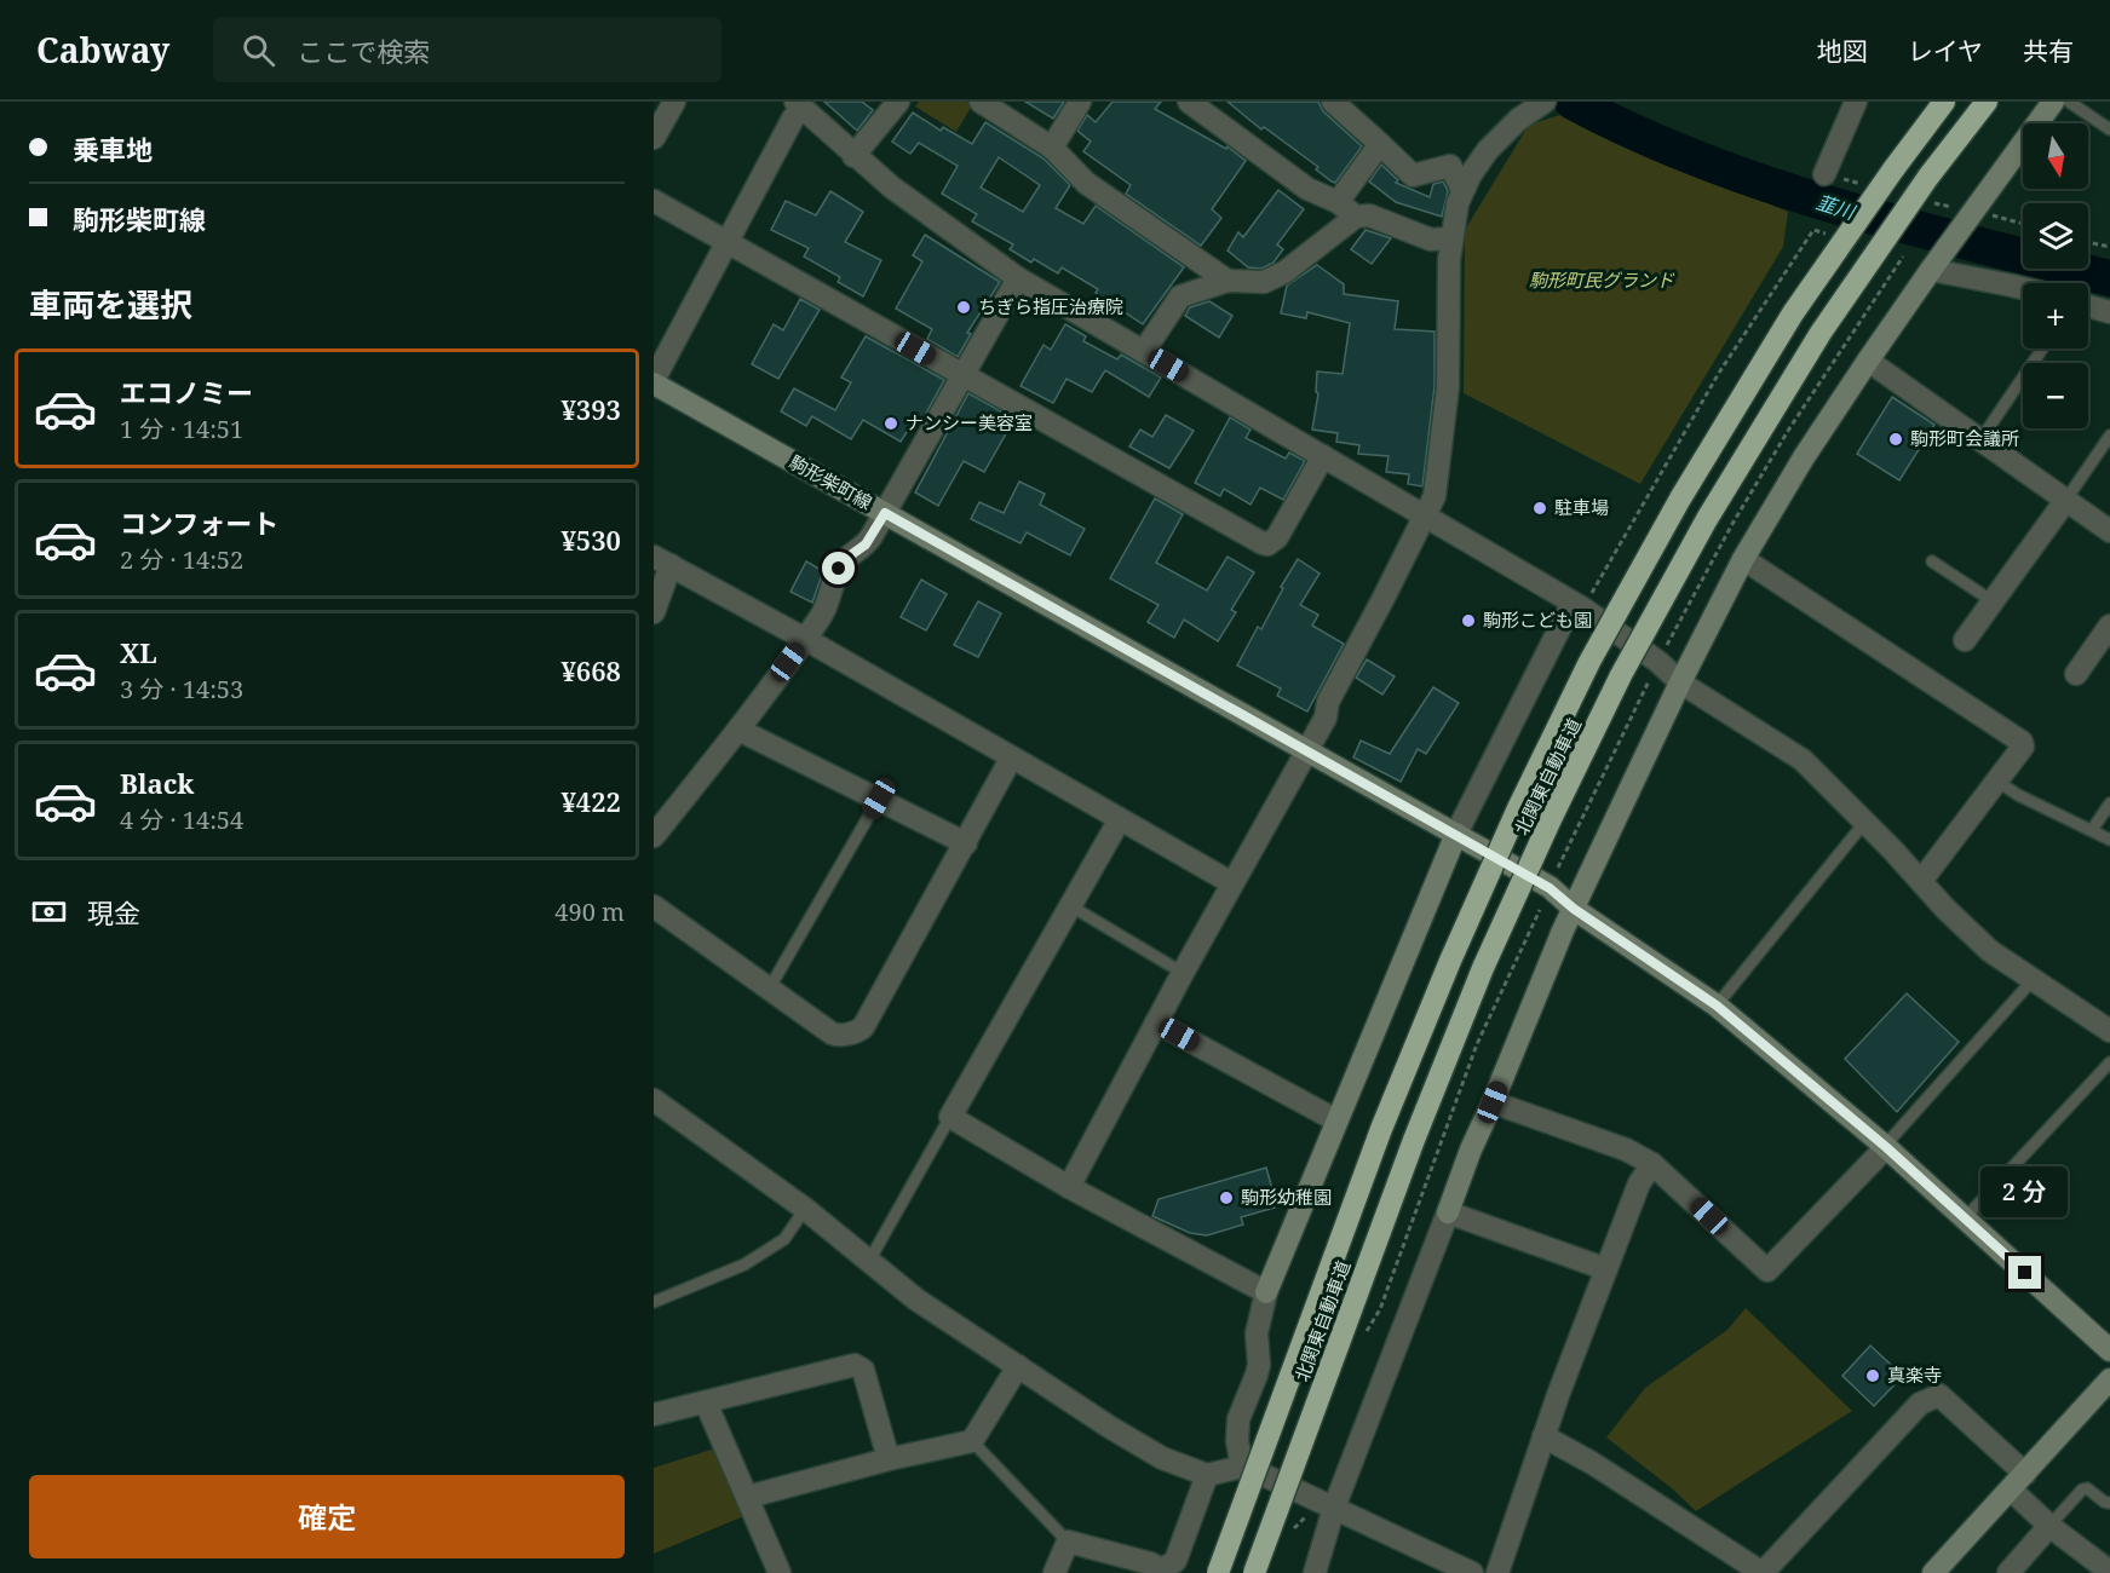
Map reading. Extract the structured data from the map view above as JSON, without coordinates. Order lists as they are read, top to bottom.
{
  "streets": {
    "highway": ["北関東自動車道"],
    "street": ["駒形柴町線"]
  },
  "water": ["韮川"],
  "parks": ["駒形町民グランド"],
  "places": [
    "ちぎら指圧治療院",
    "ナンシー美容室",
    "駒形町会議所",
    "駐車場",
    "駒形こども園",
    "駒形幼稚園",
    "真楽寺"
  ],
  "north": "bottom",
  "page": {
    "header": "Cabway",
    "search": "ここで検索",
    "nav": ["地図", "レイヤ", "共有"],
    "banner": ["乗車地", "駒形柴町線"],
    "map_buttons": ["+", "−"],
    "heading": "車両を選択",
    "list": [
      {
        "name": "エコノミー",
        "note": "1 分 · 14:51",
        "value": "¥393"
      },
      {
        "name": "コンフォート",
        "note": "2 分 · 14:52",
        "value": "¥530"
      },
      {
        "name": "XL",
        "note": "3 分 · 14:53",
        "value": "¥668"
      },
      {
        "name": "Black",
        "note": "4 分 · 14:54",
        "value": "¥422"
      }
    ],
    "pay": ["現金", "490 m"],
    "bubble": "2 分",
    "buttons": "確定"
  }
}
